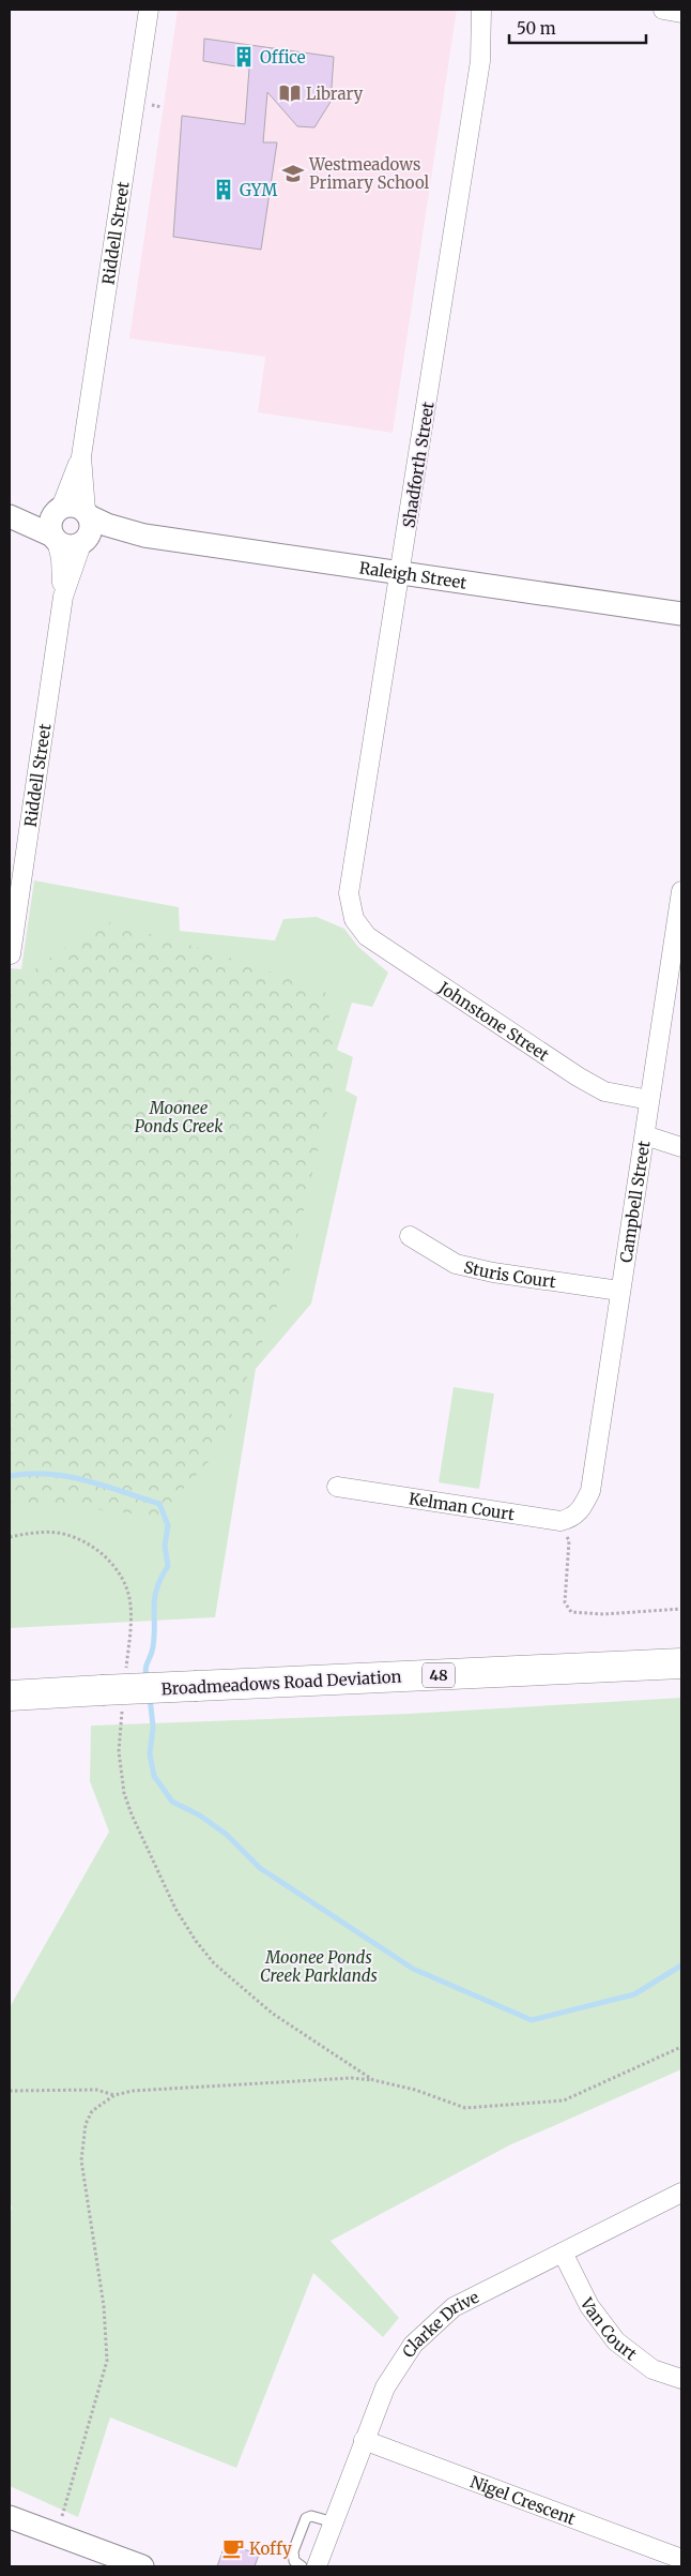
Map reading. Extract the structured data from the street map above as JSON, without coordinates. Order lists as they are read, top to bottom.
{
  "streets": {
    "main road": ["48", "Broadmeadows Road Deviation"],
    "street": [
      "Riddell Street",
      "Shadforth Street",
      "Raleigh Street",
      "Johnstone Street",
      "Campbell Street",
      "Sturis Court",
      "Kelman Court",
      "Van Court",
      "Clarke Drive",
      "Nigel Crescent"
    ]
  },
  "crossings": [
    ["Riddell Street", "Raleigh Street"],
    ["Shadforth Street", "Raleigh Street"],
    ["Shadforth Street", "Johnstone Street"],
    ["Johnstone Street", "Campbell Street"],
    ["Campbell Street", "Sturis Court"],
    ["Campbell Street", "Kelman Court"],
    ["Van Court", "Clarke Drive"],
    ["Clarke Drive", "Nigel Crescent"]
  ],
  "parks": ["Moonee Ponds Creek", "Moonee Ponds Creek Parklands"],
  "places": {
    "building": ["Office", "GYM"],
    "library": ["Library"],
    "school or university": ["Westmeadows Primary School"],
    "cafe": ["Koffy"]
  },
  "scale_bar": "50 m"
}
